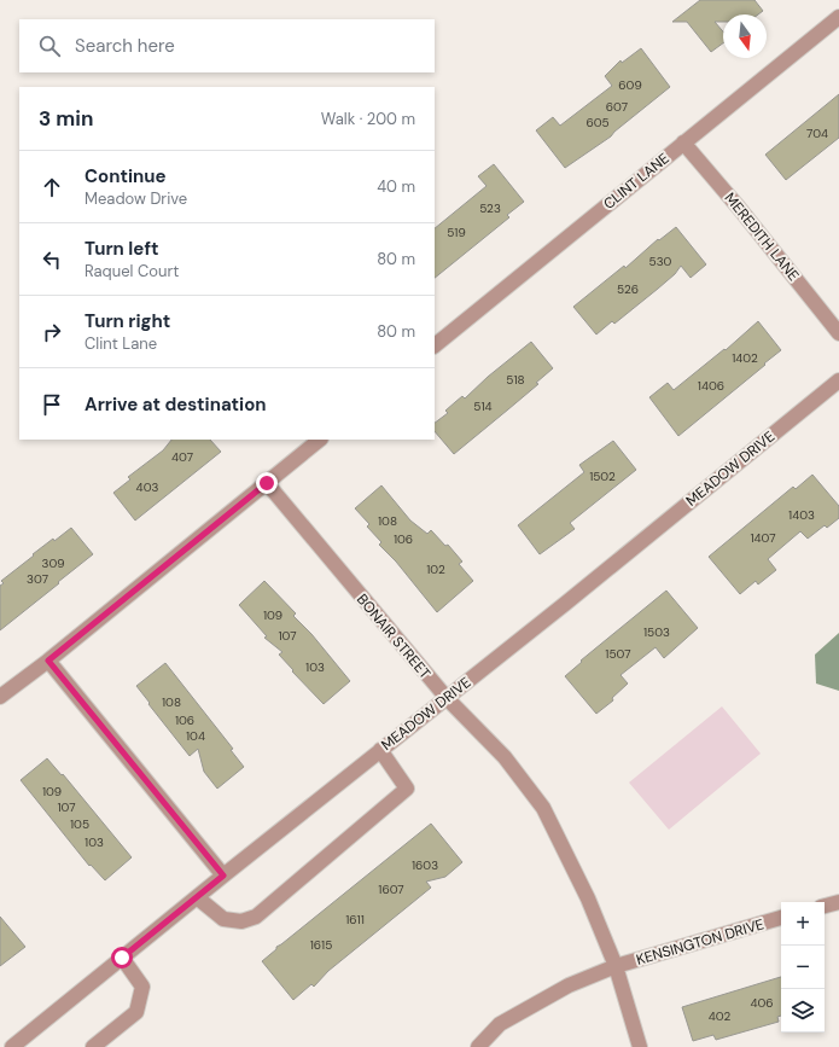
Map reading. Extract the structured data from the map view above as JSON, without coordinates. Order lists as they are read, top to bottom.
{
  "streets": {
    "street": [
      "CLINT LANE",
      "MEREDITH LANE",
      "MEADOW DRIVE",
      "BONAIR STREET",
      "KENSINGTON DRIVE"
    ]
  },
  "crossings": [
    ["CLINT LANE", "MEREDITH LANE"],
    ["MEADOW DRIVE", "BONAIR STREET"],
    ["BONAIR STREET", "KENSINGTON DRIVE"]
  ],
  "house_numbers": [
    "609",
    "607",
    "605",
    "704",
    "523",
    "519",
    "530",
    "526",
    "1402",
    "518",
    "1406",
    "514",
    "407",
    "1502",
    "403",
    "1403",
    "108",
    "1407",
    "106",
    "309",
    "102",
    "307",
    "109",
    "1503",
    "107",
    "1507",
    "103",
    "108",
    "106",
    "104",
    "109",
    "107",
    "105",
    "103",
    "1603",
    "1607",
    "1611",
    "1615",
    "406",
    "402"
  ],
  "north": "bottom",
  "page": {
    "search": "Search here",
    "heading": ["3 min", "Walk · 200 m"],
    "list": [
      ["Continue", "Meadow Drive", "40 m"],
      ["Turn left", "Raquel Court", "80 m"],
      ["Turn right", "Clint Lane", "80 m"],
      "Arrive at destination"
    ],
    "map_buttons": ["+", "−"]
  }
}
